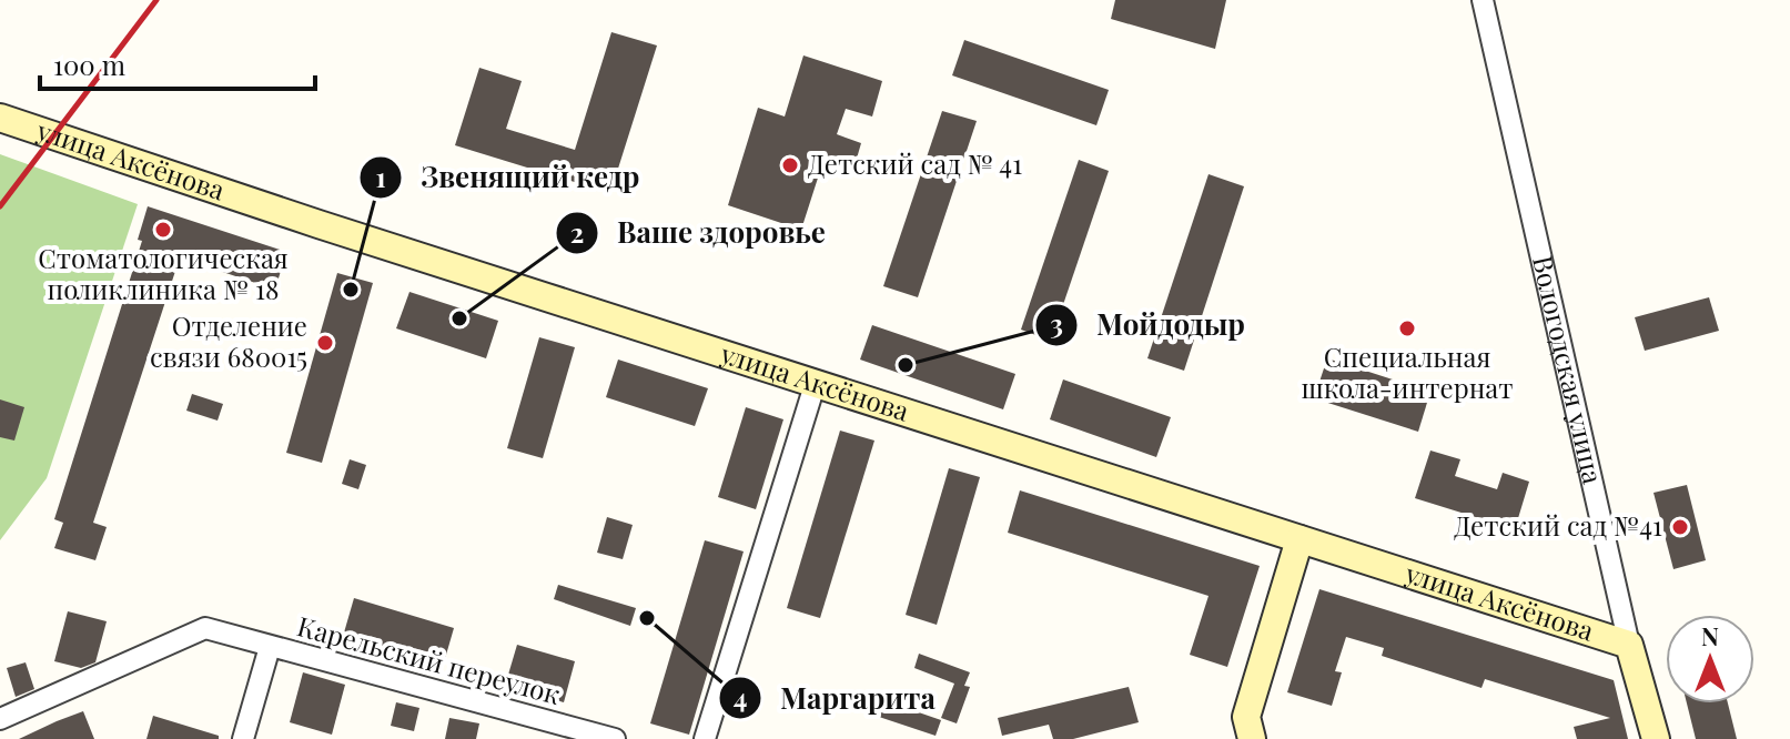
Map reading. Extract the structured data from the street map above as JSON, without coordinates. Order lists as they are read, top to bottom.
{
  "streets": {
    "street": ["улица Аксёнова", "Вологодская улица", "Карельский переулок"]
  },
  "crossings": [
    ["улица Аксёнова", "Вологодская улица"]
  ],
  "places": [
    "Детский сад № 41",
    "Стоматологическая поликлиника № 18",
    "Звенящий кедр",
    "Ваше здоровье",
    "Специальная школа-интернат",
    "Отделение связи 680015",
    "Мойдодыр",
    "Детский сад №41",
    "Маргарита"
  ],
  "scale_bar": "100 m",
  "north": "top"
}
